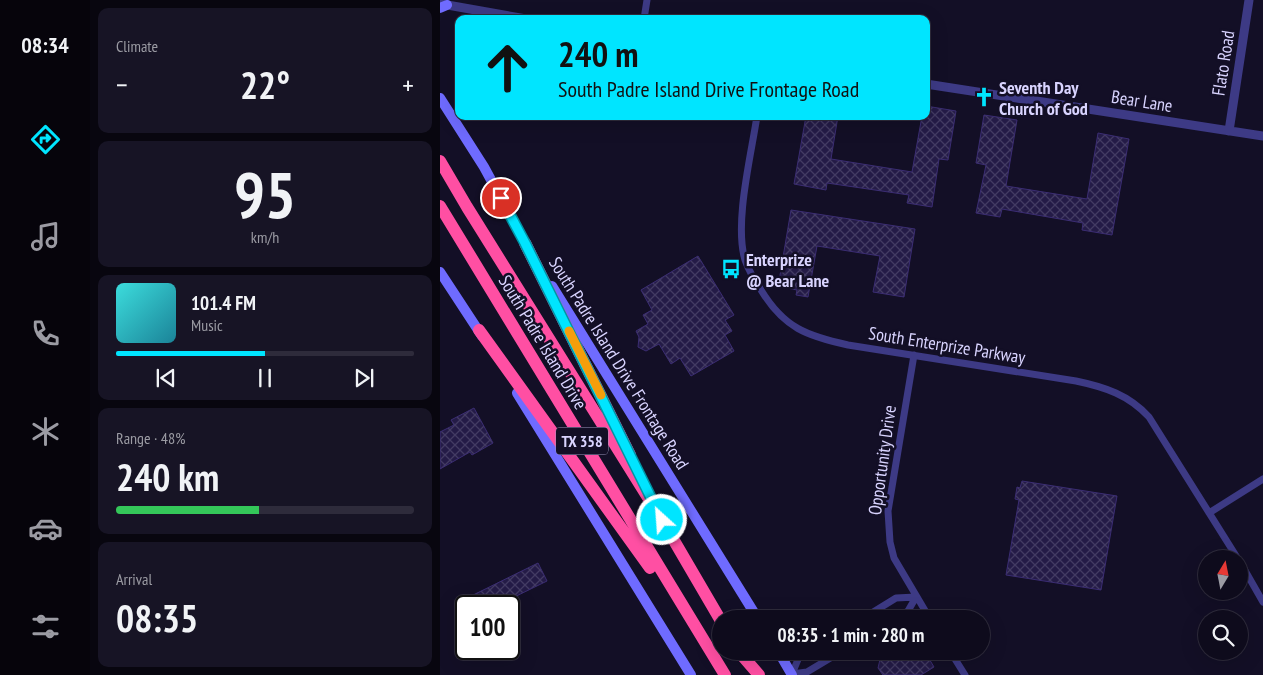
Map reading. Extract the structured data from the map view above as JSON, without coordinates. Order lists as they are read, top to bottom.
{
  "streets": {
    "highway": ["South Padre Island Drive", "TX 358"],
    "main road": ["South Padre Island Drive Frontage Road"],
    "street": [
      "Flato Road",
      "Bear Lane",
      "South Enterprize Parkway",
      "Opportunity Drive"
    ]
  },
  "crossings": [
    ["Flato Road", "Bear Lane"],
    ["South Enterprize Parkway", "Opportunity Drive"]
  ],
  "places": {
    "church": ["Seventh Day Church of God"],
    "bus stop": ["Enterprize @ Bear Lane"]
  },
  "north": "top",
  "page": {
    "tabs": "08:34",
    "tile": [
      "Climate",
      ["95", "km/h"],
      ["Range · 48%", "240 km"],
      ["Arrival", "08:35"]
    ],
    "turn": ["240 m", "South Padre Island Drive Frontage Road"],
    "heat": ["−", "22°", "+"],
    "song": ["101.4 FM", "Music"],
    "limit": "100",
    "trip": "08:35 · 1 min · 280 m"
  }
}
